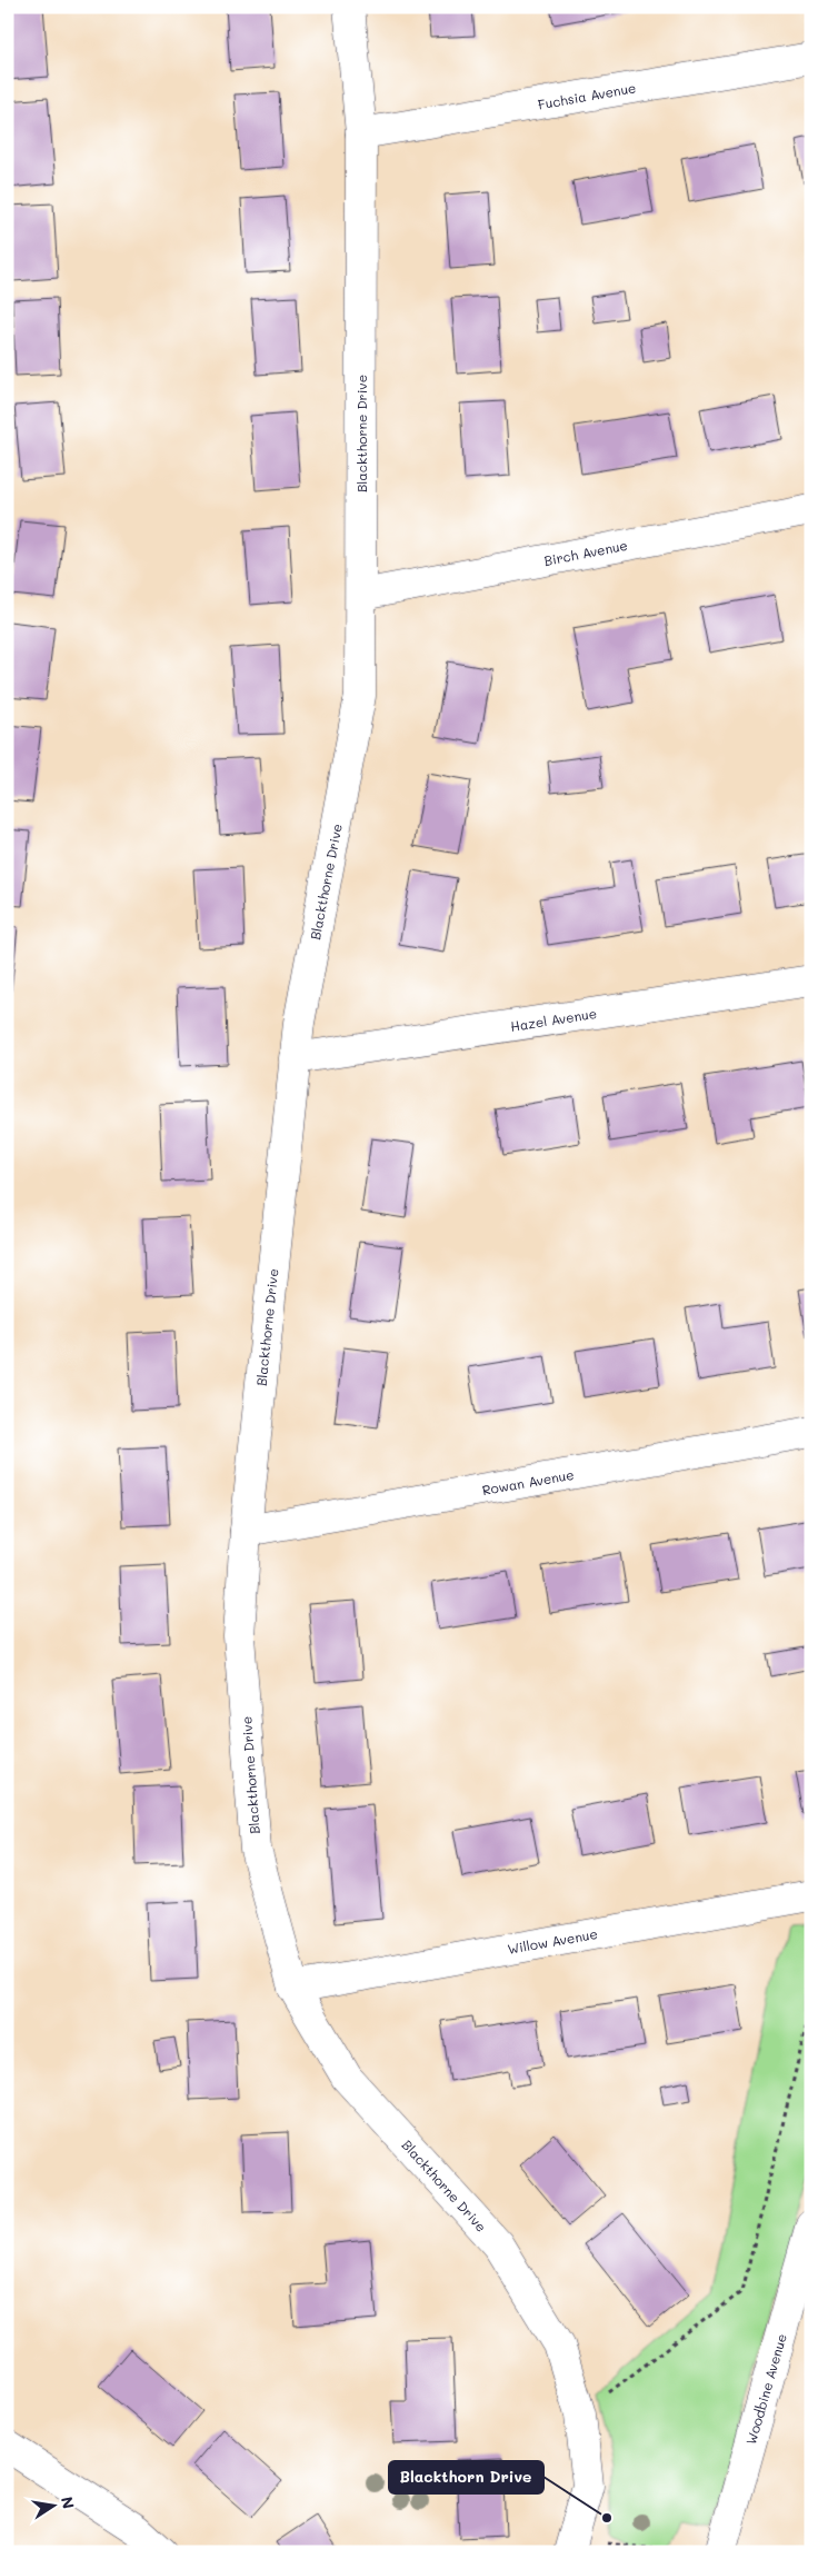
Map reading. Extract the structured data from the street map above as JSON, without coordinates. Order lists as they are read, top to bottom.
{
  "streets": {
    "street": [
      "Fuchsia Avenue",
      "Blackthorne Drive",
      "Birch Avenue",
      "Hazel Avenue",
      "Rowan Avenue",
      "Willow Avenue",
      "Woodbine Avenue"
    ]
  },
  "crossings": [
    ["Fuchsia Avenue", "Blackthorne Drive"],
    ["Blackthorne Drive", "Birch Avenue"],
    ["Blackthorne Drive", "Hazel Avenue"],
    ["Blackthorne Drive", "Rowan Avenue"],
    ["Blackthorne Drive", "Willow Avenue"]
  ],
  "places": ["Blackthorn Drive"],
  "north": "right"
}
